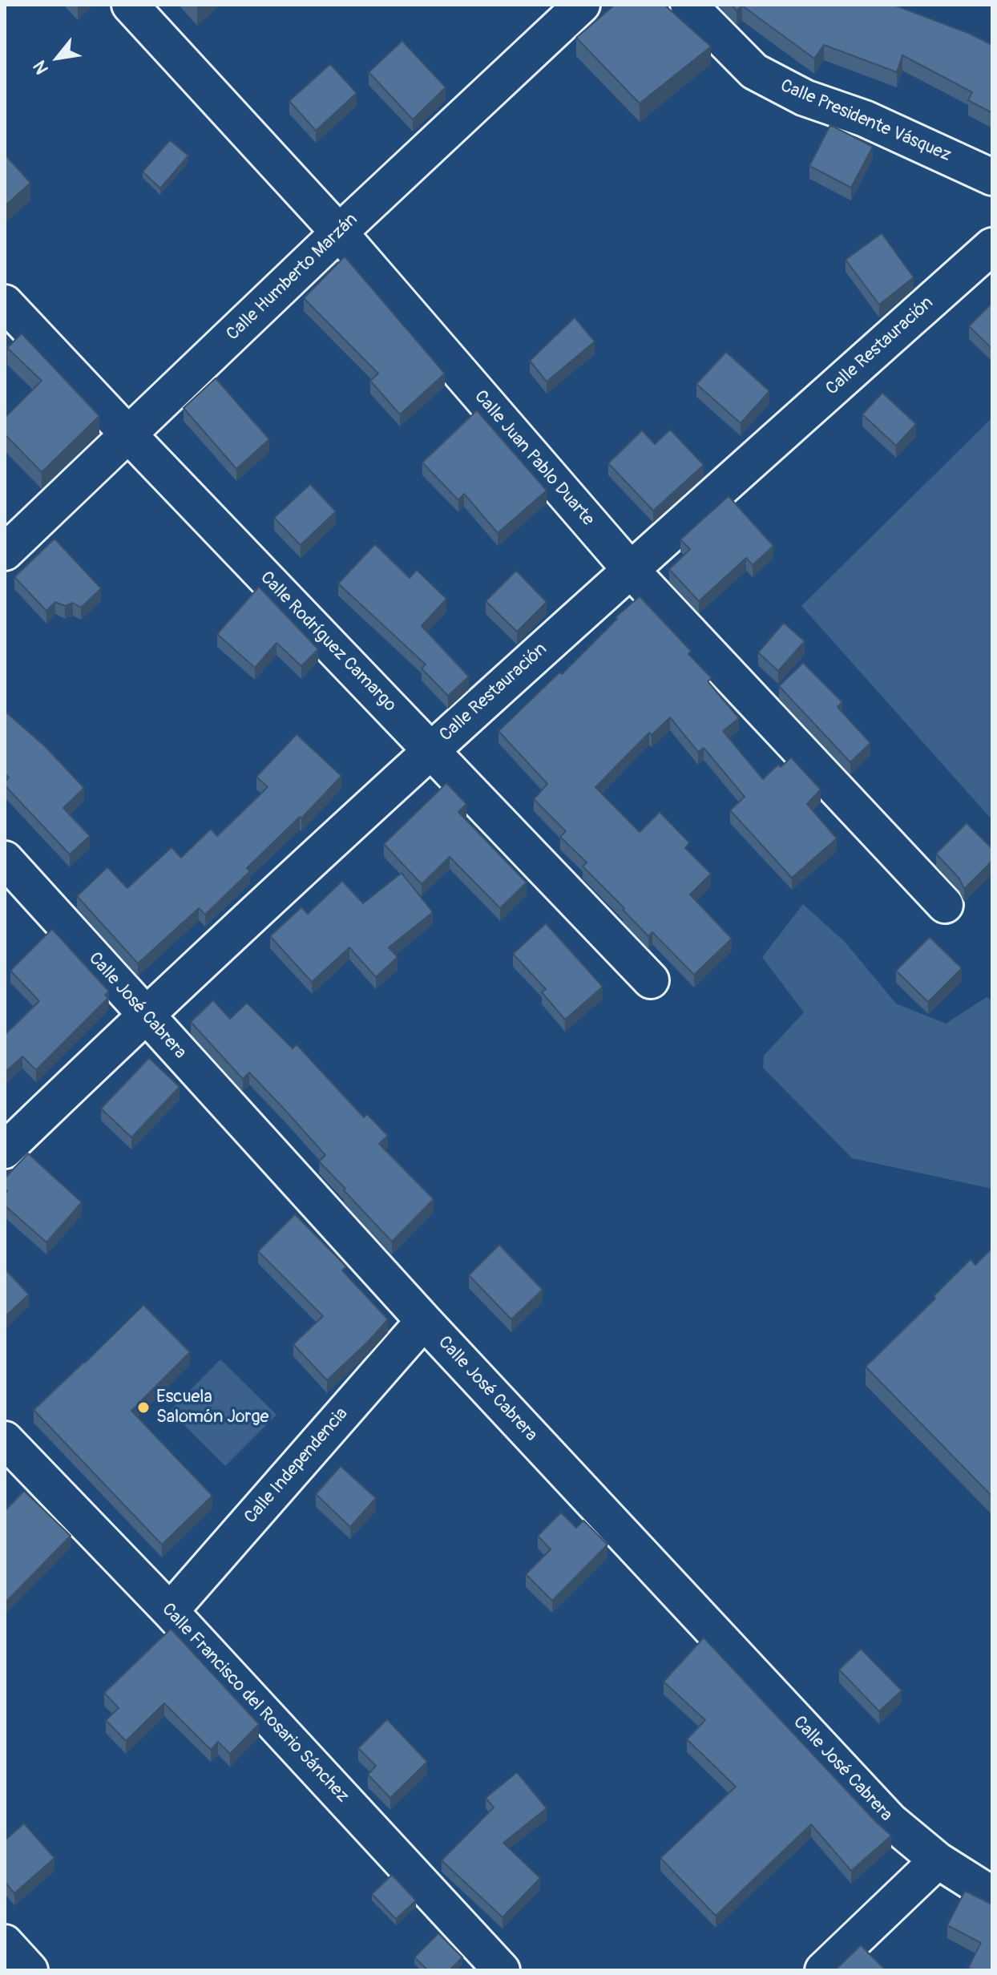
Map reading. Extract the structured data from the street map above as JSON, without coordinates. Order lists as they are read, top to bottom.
{
  "streets": {
    "street": [
      "Calle Presidente Vásquez",
      "Calle Humberto Marzán",
      "Calle Restauración",
      "Calle Juan Pablo Duarte",
      "Calle Rodríguez Camargo",
      "Calle José Cabrera",
      "Calle Independencia",
      "Calle Francisco del Rosario Sánchez"
    ]
  },
  "crossings": [
    ["Calle Humberto Marzán", "Calle Juan Pablo Duarte"],
    ["Calle Humberto Marzán", "Calle Rodríguez Camargo"],
    ["Calle Restauración", "Calle Juan Pablo Duarte"],
    ["Calle Restauración", "Calle Rodríguez Camargo"],
    ["Calle Restauración", "Calle José Cabrera"],
    ["Calle José Cabrera", "Calle Independencia"],
    ["Calle Independencia", "Calle Francisco del Rosario Sánchez"]
  ],
  "places": ["Escuela Salomón Jorge"],
  "north": "bottom left"
}
